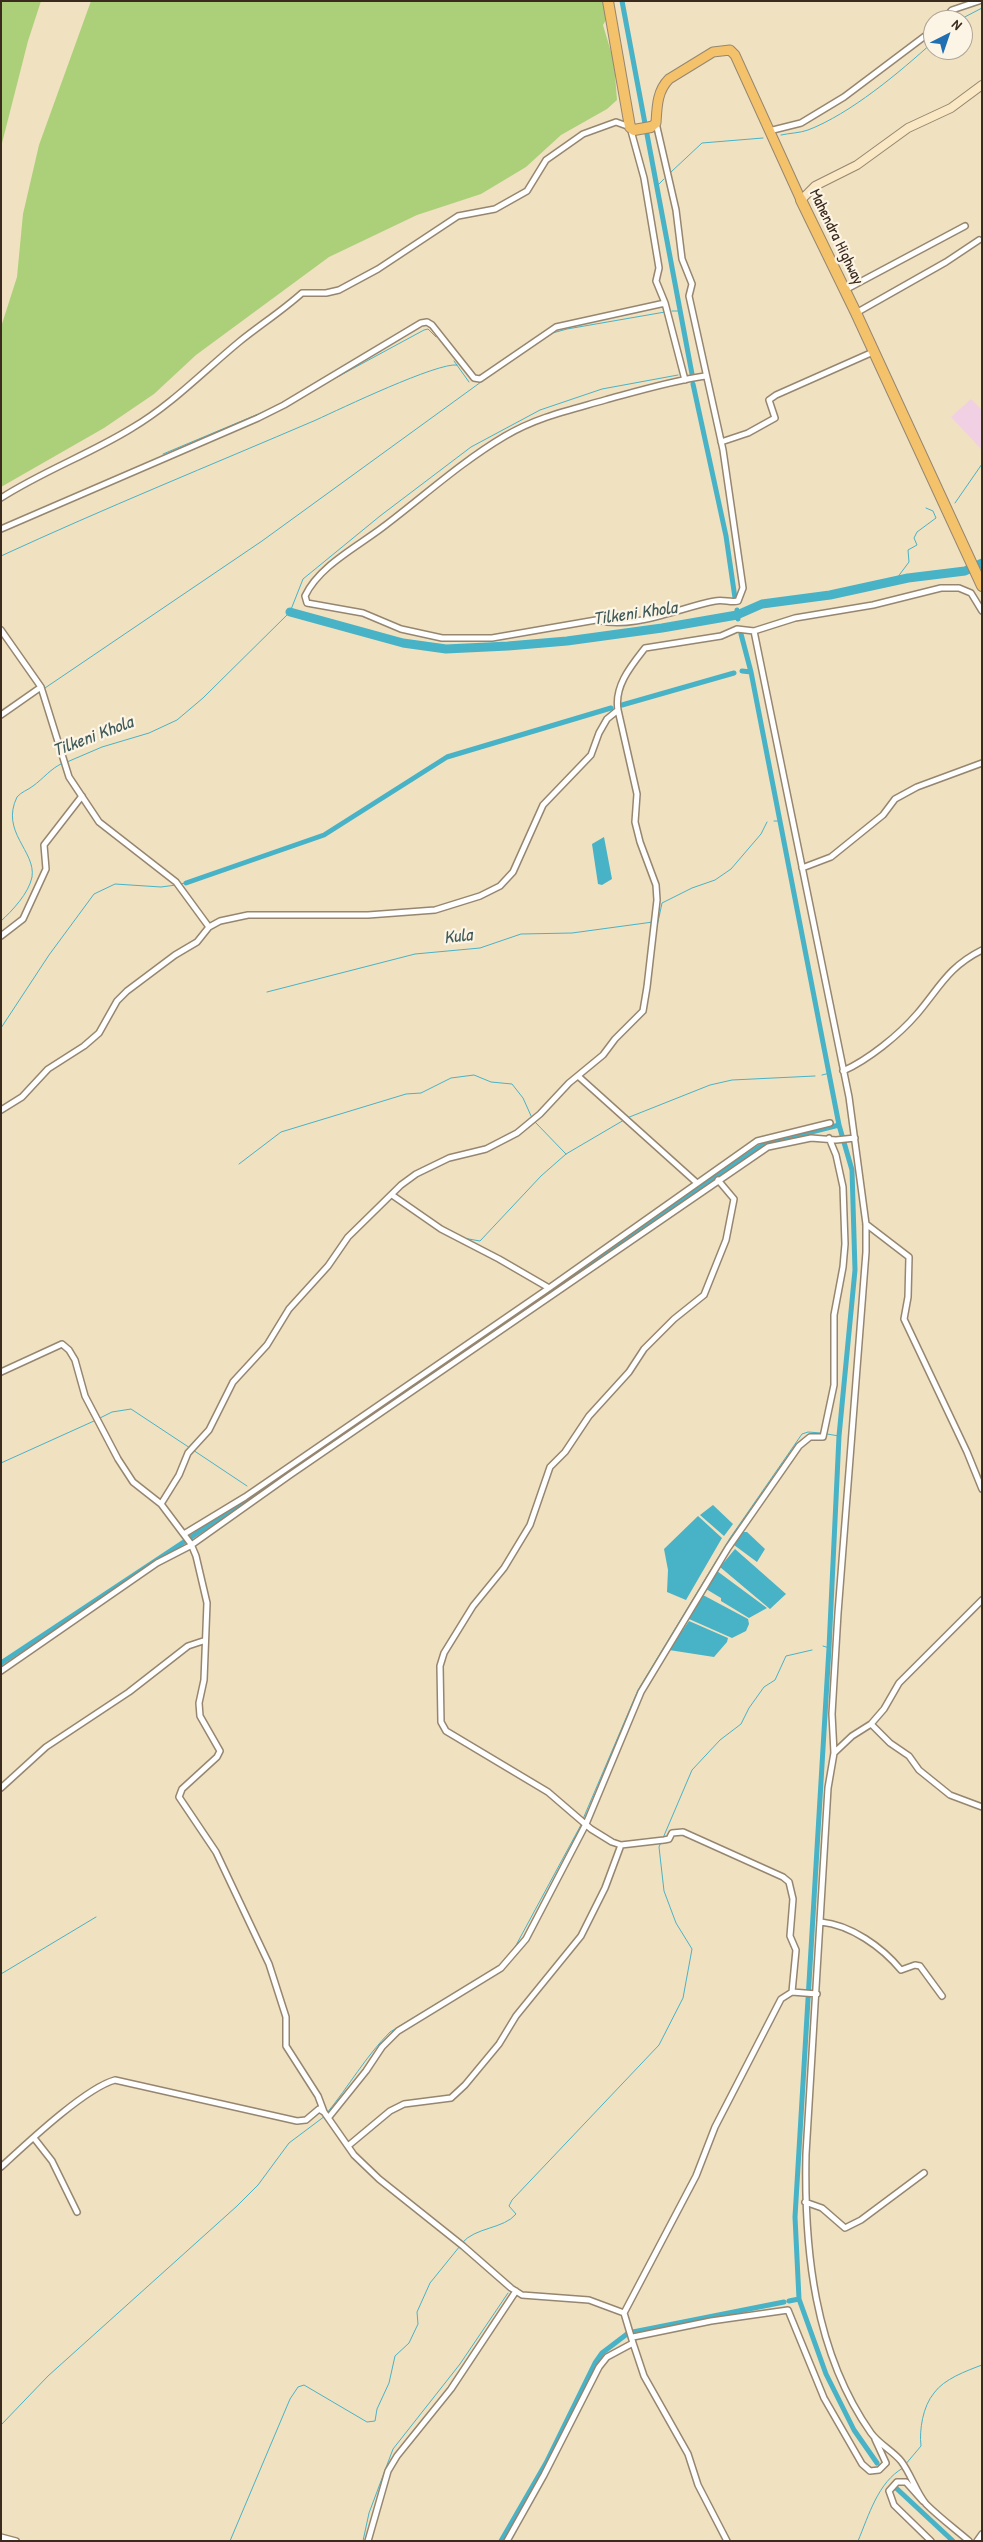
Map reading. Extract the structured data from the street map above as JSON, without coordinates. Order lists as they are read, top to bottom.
{
  "streets": {
    "highway": ["Mahendra Highway"]
  },
  "water": ["Tilkeni Khola", "Kula"],
  "north": "top right"
}
